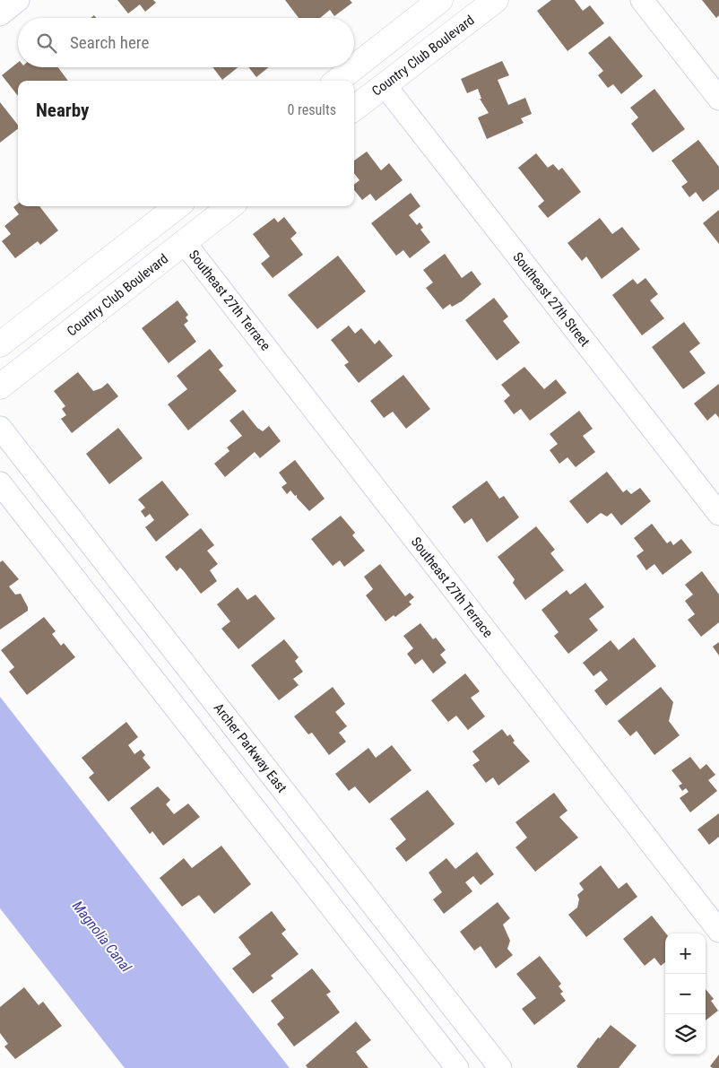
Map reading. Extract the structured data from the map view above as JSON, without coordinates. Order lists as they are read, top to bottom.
{
  "streets": {
    "main road": ["Country Club Boulevard"],
    "street": ["Southeast 27th Street", "Southeast 27th Terrace", "Archer Parkway East"]
  },
  "crossings": [
    ["Country Club Boulevard", "Southeast 27th Street"],
    ["Country Club Boulevard", "Southeast 27th Terrace"]
  ],
  "water": ["Magnolia Canal"],
  "page": {
    "search": "Search here",
    "heading": ["Nearby", "0 results"],
    "map_buttons": ["+", "−"]
  }
}
